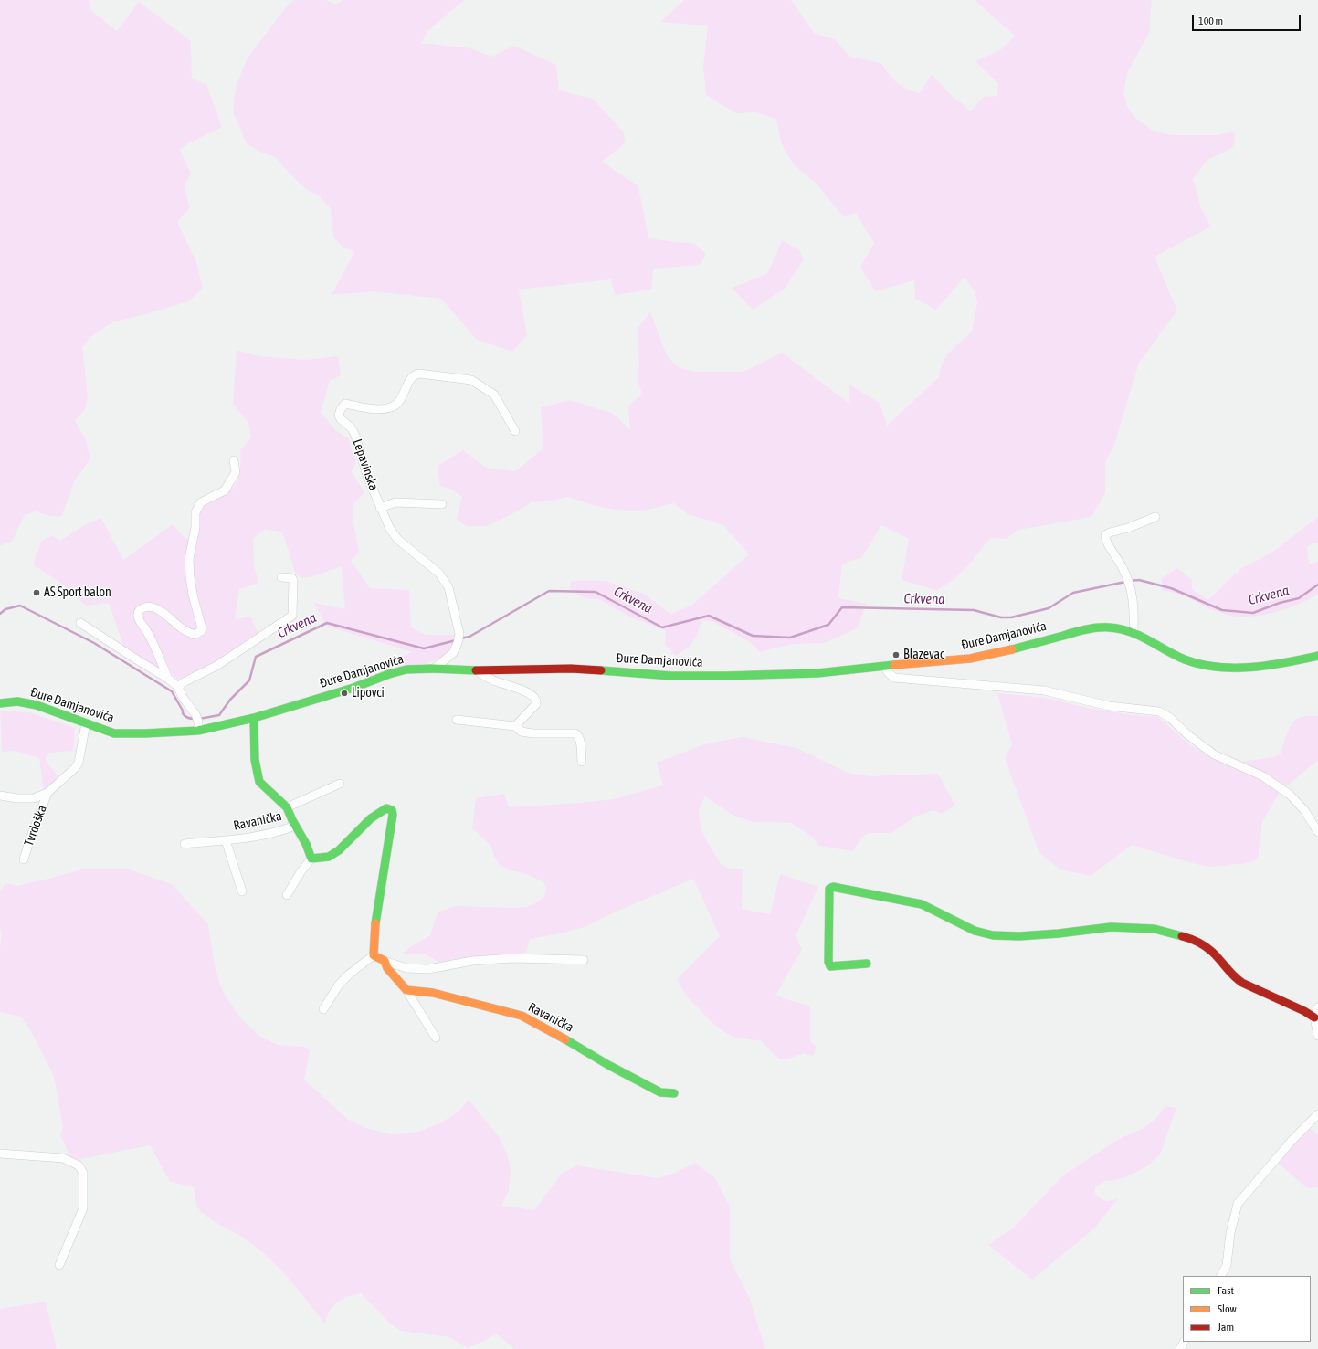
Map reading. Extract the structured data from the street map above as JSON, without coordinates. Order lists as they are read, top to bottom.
{
  "streets": {
    "street": [
      "Lepavinska",
      "Đure Damjanovića",
      "Ravanička",
      "Tvrdoška"
    ]
  },
  "crossings": [
    ["Lepavinska", "Đure Damjanovića"],
    ["Đure Damjanovića", "Ravanička"],
    ["Đure Damjanovića", "Tvrdoška"]
  ],
  "water": ["Crkvena"],
  "places": ["AS Sport balon", "Blazevac", "Lipovci"],
  "legend": ["Fast", "Slow", "Jam"],
  "scale_bar": "100 m"
}
